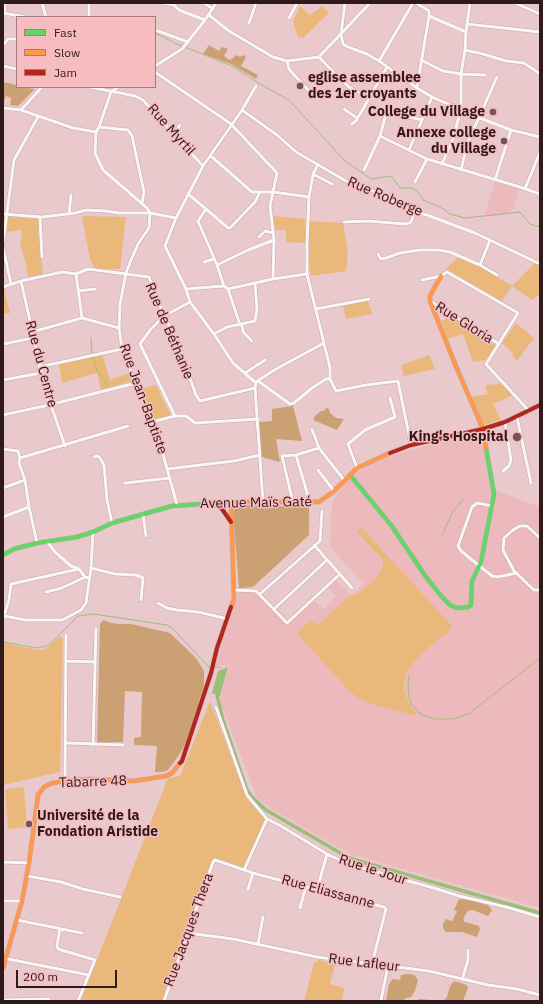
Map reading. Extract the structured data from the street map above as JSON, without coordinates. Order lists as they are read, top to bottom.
{
  "streets": {
    "street": [
      "Rue Myrtil",
      "Rue Roberge",
      "Rue Gloria",
      "Rue de Béthanie",
      "Rue du Centre",
      "Rue Jean-Baptiste",
      "Avenue Maïs Gaté",
      "Tabarre 48",
      "Rue le Jour",
      "Rue Eliassanne",
      "Rue Jacques Thera",
      "Rue Lafleur"
    ]
  },
  "crossings": [
    ["Rue de Béthanie", "Rue du Centre"],
    ["Rue de Béthanie", "Rue Jean-Baptiste"],
    ["Rue Jean-Baptiste", "Avenue Maïs Gaté"],
    ["Avenue Maïs Gaté", "Tabarre 48"],
    ["Rue Eliassanne", "Rue Jacques Thera"],
    ["Rue Eliassanne", "Rue Lafleur"],
    ["Rue Jacques Thera", "Rue Lafleur"]
  ],
  "places": [
    "eglise assemblee des 1er croyants",
    "College du Village",
    "Annexe college du Village",
    "King's Hospital",
    "Université de la Fondation Aristide"
  ],
  "legend": ["Fast", "Slow", "Jam"],
  "scale_bar": "200 m"
}
